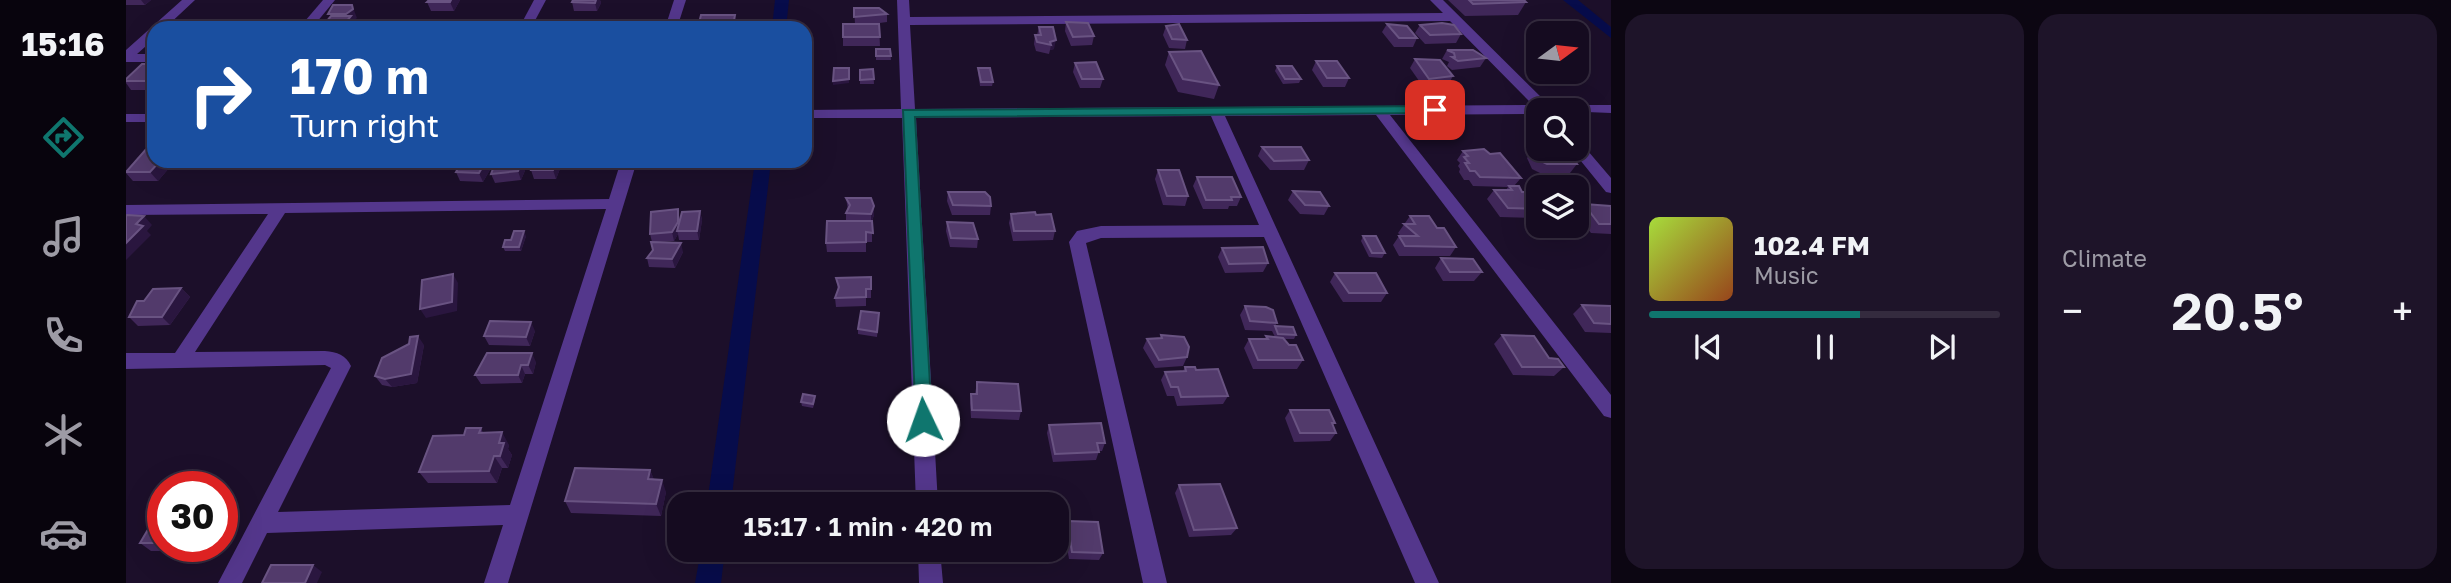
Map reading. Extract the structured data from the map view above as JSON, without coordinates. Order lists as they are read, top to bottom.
{
  "north": "right",
  "page": {
    "tabs": "15:16",
    "tile": "Climate",
    "turn": ["170 m", "Turn right"],
    "song": ["102.4 FM", "Music"],
    "heat": ["−", "20.5°", "+"],
    "limit": "30",
    "trip": "15:17 · 1 min · 420 m"
  }
}
